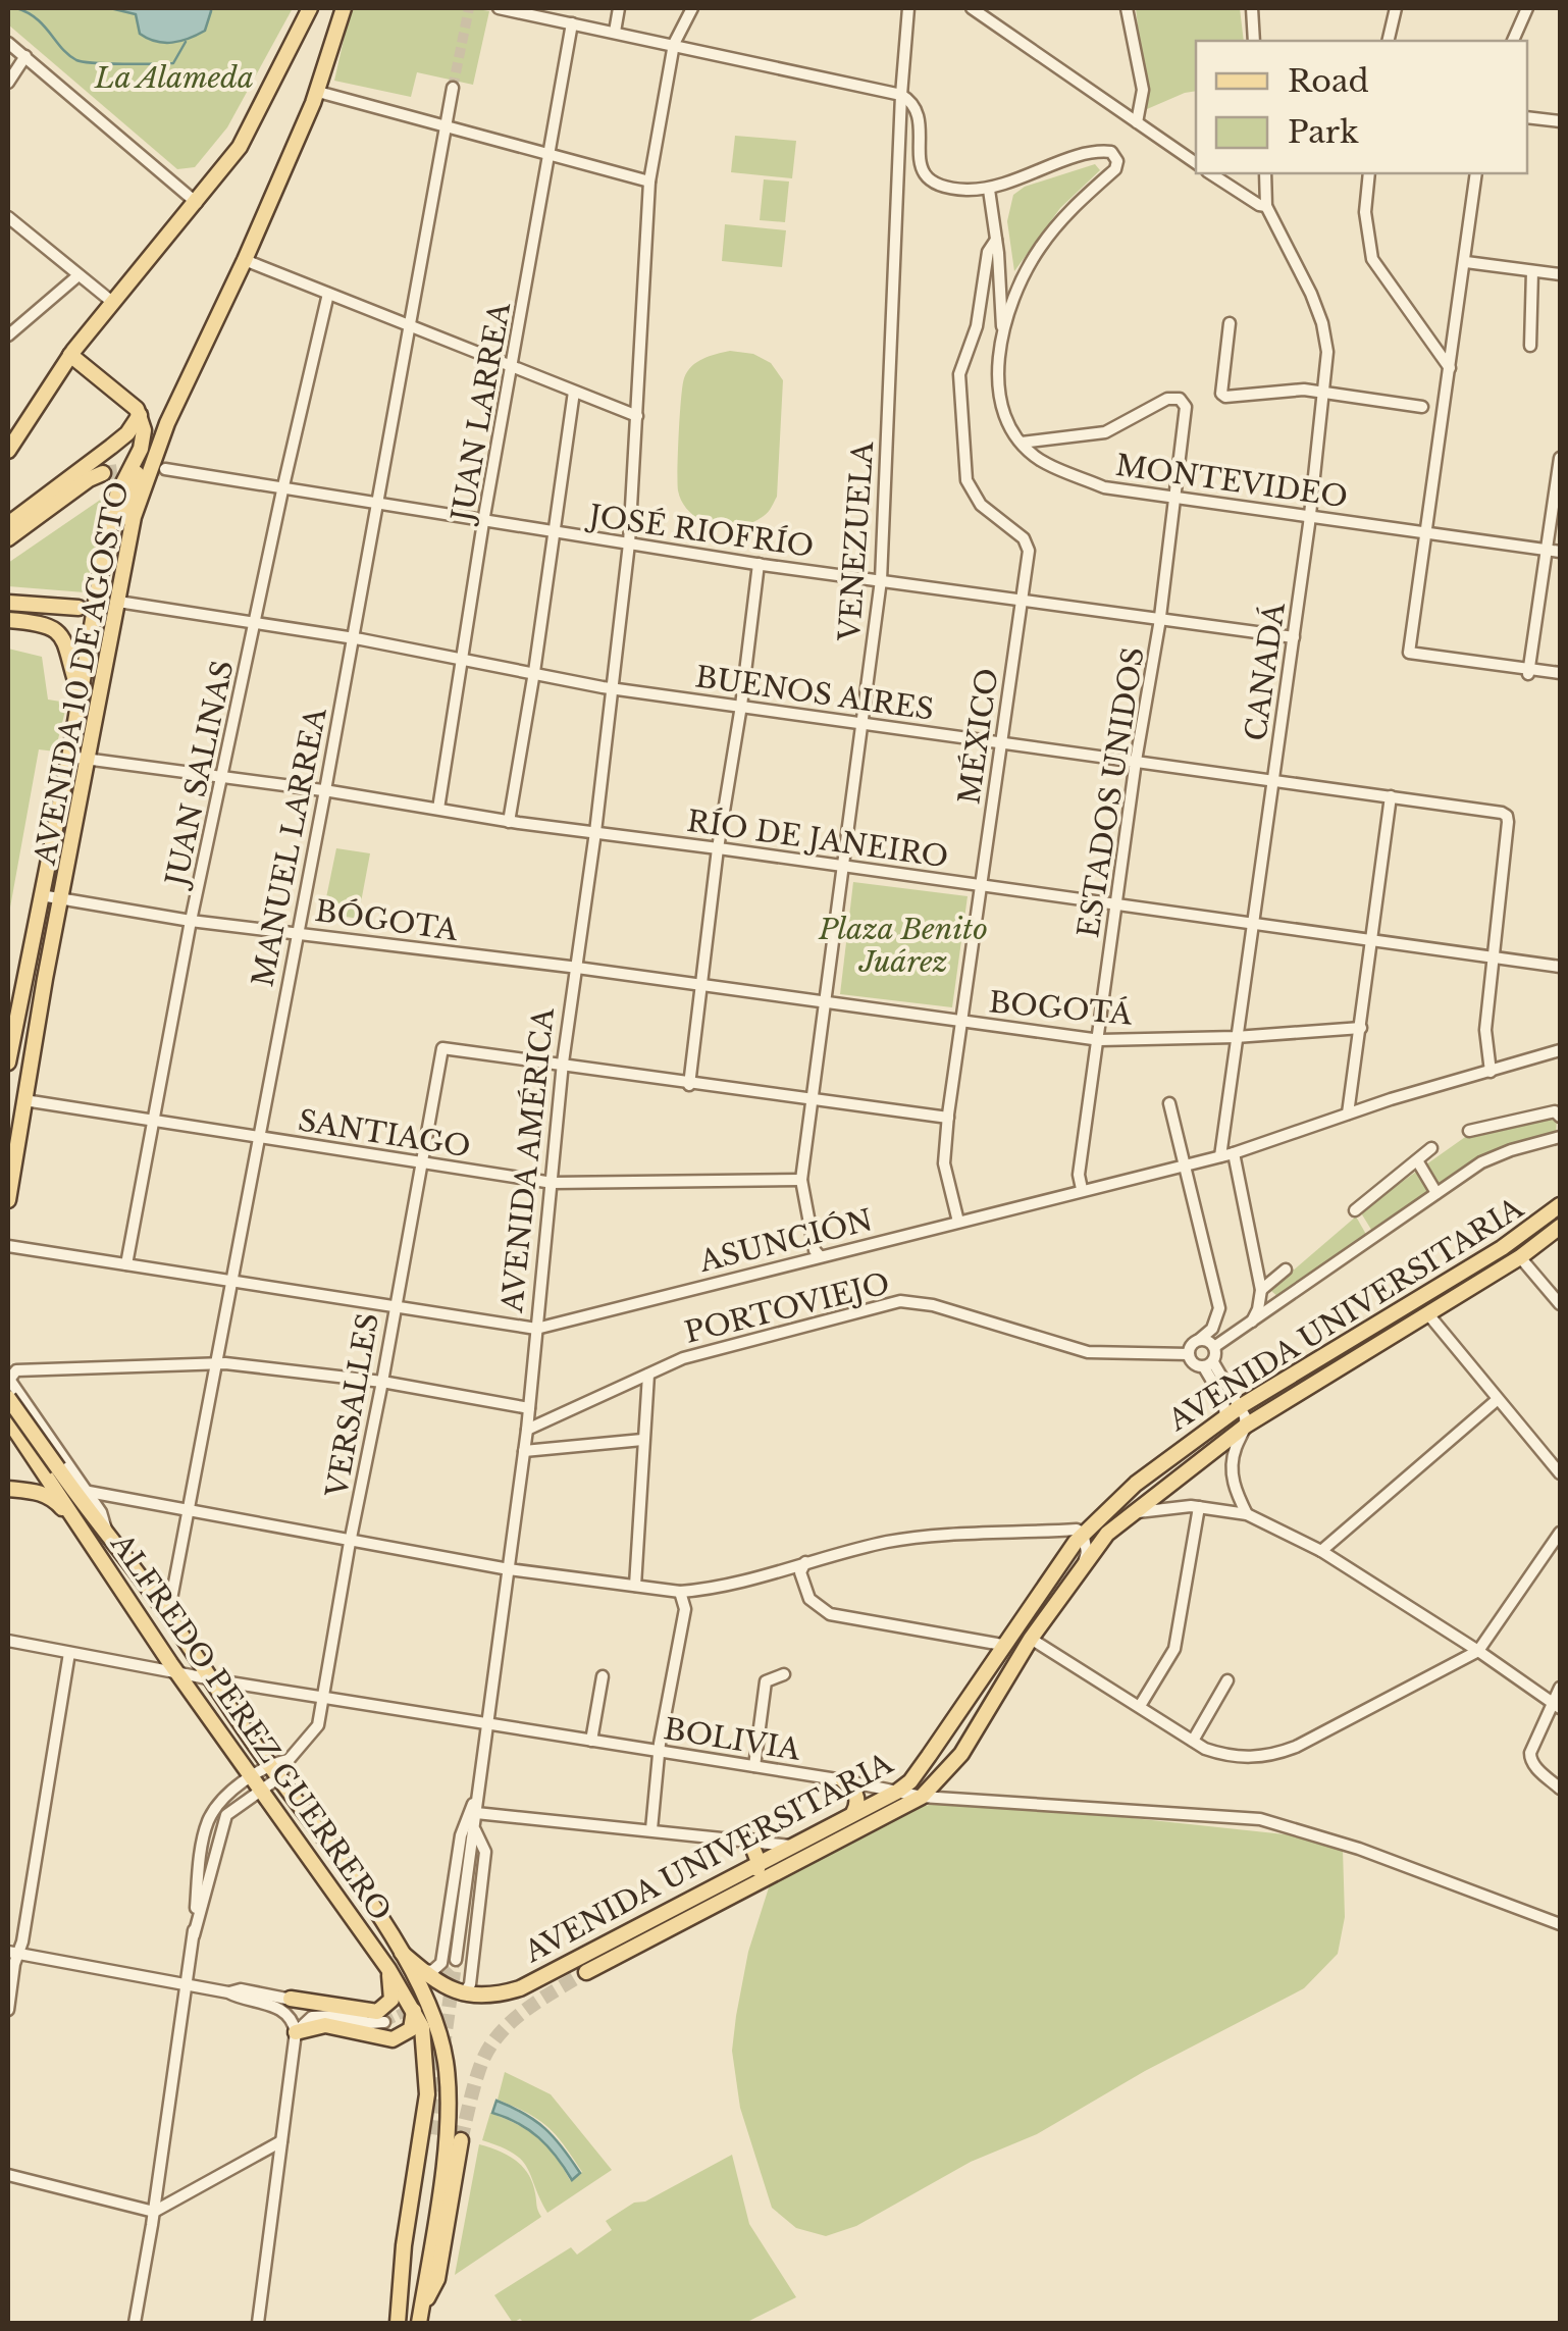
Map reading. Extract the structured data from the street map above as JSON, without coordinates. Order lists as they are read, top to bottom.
{
  "streets": {
    "main road": ["AVENIDA 10 DE AGOSTO", "AVENIDA UNIVERSITARIA", "ALFREDO PEREZ GUERRERO"],
    "street": [
      "JUAN LARREA",
      "MONTEVIDEO",
      "JOSÉ RIOFRÍO",
      "VENEZUELA",
      "CANADÁ",
      "BUENOS AIRES",
      "MÉXICO",
      "JUAN SALINAS",
      "ESTADOS UNIDOS",
      "RÍO DE JANEIRO",
      "MANUEL LARREA",
      "BÓGOTA",
      "BOGOTÁ",
      "SANTIAGO",
      "AVENIDA AMÉRICA",
      "ASUNCIÓN",
      "PORTOVIEJO",
      "VERSALLES",
      "BOLIVIA"
    ]
  },
  "crossings": [
    ["JUAN LARREA", "JOSÉ RIOFRÍO"],
    ["JUAN LARREA", "BUENOS AIRES"],
    ["JUAN LARREA", "RÍO DE JANEIRO"],
    ["MONTEVIDEO", "CANADÁ"],
    ["MONTEVIDEO", "ESTADOS UNIDOS"],
    ["JOSÉ RIOFRÍO", "VENEZUELA"],
    ["JOSÉ RIOFRÍO", "CANADÁ"],
    ["JOSÉ RIOFRÍO", "MÉXICO"],
    ["JOSÉ RIOFRÍO", "JUAN SALINAS"],
    ["JOSÉ RIOFRÍO", "ESTADOS UNIDOS"],
    ["JOSÉ RIOFRÍO", "MANUEL LARREA"],
    ["JOSÉ RIOFRÍO", "AVENIDA AMÉRICA"],
    ["VENEZUELA", "BUENOS AIRES"],
    ["VENEZUELA", "RÍO DE JANEIRO"],
    ["VENEZUELA", "BOGOTÁ"],
    ["VENEZUELA", "SANTIAGO"],
    ["VENEZUELA", "ASUNCIÓN"],
    ["CANADÁ", "BUENOS AIRES"],
    ["CANADÁ", "RÍO DE JANEIRO"],
    ["CANADÁ", "BOGOTÁ"],
    ["CANADÁ", "ASUNCIÓN"],
    ["AVENIDA 10 DE AGOSTO", "BUENOS AIRES"],
    ["AVENIDA 10 DE AGOSTO", "RÍO DE JANEIRO"],
    ["AVENIDA 10 DE AGOSTO", "BÓGOTA"],
    ["AVENIDA 10 DE AGOSTO", "SANTIAGO"],
    ["BUENOS AIRES", "MÉXICO"],
    ["BUENOS AIRES", "JUAN SALINAS"],
    ["BUENOS AIRES", "ESTADOS UNIDOS"],
    ["BUENOS AIRES", "RÍO DE JANEIRO"],
    ["BUENOS AIRES", "MANUEL LARREA"],
    ["BUENOS AIRES", "AVENIDA AMÉRICA"],
    ["MÉXICO", "RÍO DE JANEIRO"],
    ["MÉXICO", "BOGOTÁ"],
    ["MÉXICO", "ASUNCIÓN"],
    ["JUAN SALINAS", "RÍO DE JANEIRO"],
    ["JUAN SALINAS", "BÓGOTA"],
    ["JUAN SALINAS", "SANTIAGO"],
    ["JUAN SALINAS", "ASUNCIÓN"],
    ["ESTADOS UNIDOS", "RÍO DE JANEIRO"],
    ["ESTADOS UNIDOS", "BOGOTÁ"],
    ["ESTADOS UNIDOS", "ASUNCIÓN"],
    ["RÍO DE JANEIRO", "MANUEL LARREA"],
    ["RÍO DE JANEIRO", "AVENIDA AMÉRICA"],
    ["MANUEL LARREA", "BÓGOTA"],
    ["MANUEL LARREA", "SANTIAGO"],
    ["MANUEL LARREA", "ASUNCIÓN"],
    ["MANUEL LARREA", "ALFREDO PEREZ GUERRERO"],
    ["BÓGOTA", "BOGOTÁ"],
    ["BÓGOTA", "AVENIDA AMÉRICA"],
    ["BOGOTÁ", "AVENIDA AMÉRICA"],
    ["SANTIAGO", "AVENIDA AMÉRICA"],
    ["SANTIAGO", "VERSALLES"],
    ["AVENIDA AMÉRICA", "ASUNCIÓN"],
    ["AVENIDA AMÉRICA", "PORTOVIEJO"],
    ["AVENIDA AMÉRICA", "AVENIDA UNIVERSITARIA"],
    ["AVENIDA AMÉRICA", "VERSALLES"],
    ["AVENIDA AMÉRICA", "BOLIVIA"],
    ["ASUNCIÓN", "VERSALLES"],
    ["AVENIDA UNIVERSITARIA", "BOLIVIA"],
    ["VERSALLES", "ALFREDO PEREZ GUERRERO"],
    ["VERSALLES", "BOLIVIA"],
    ["ALFREDO PEREZ GUERRERO", "BOLIVIA"]
  ],
  "parks": ["La Alameda", "Plaza Benito Juárez"],
  "legend": ["Road", "Park"]
}
